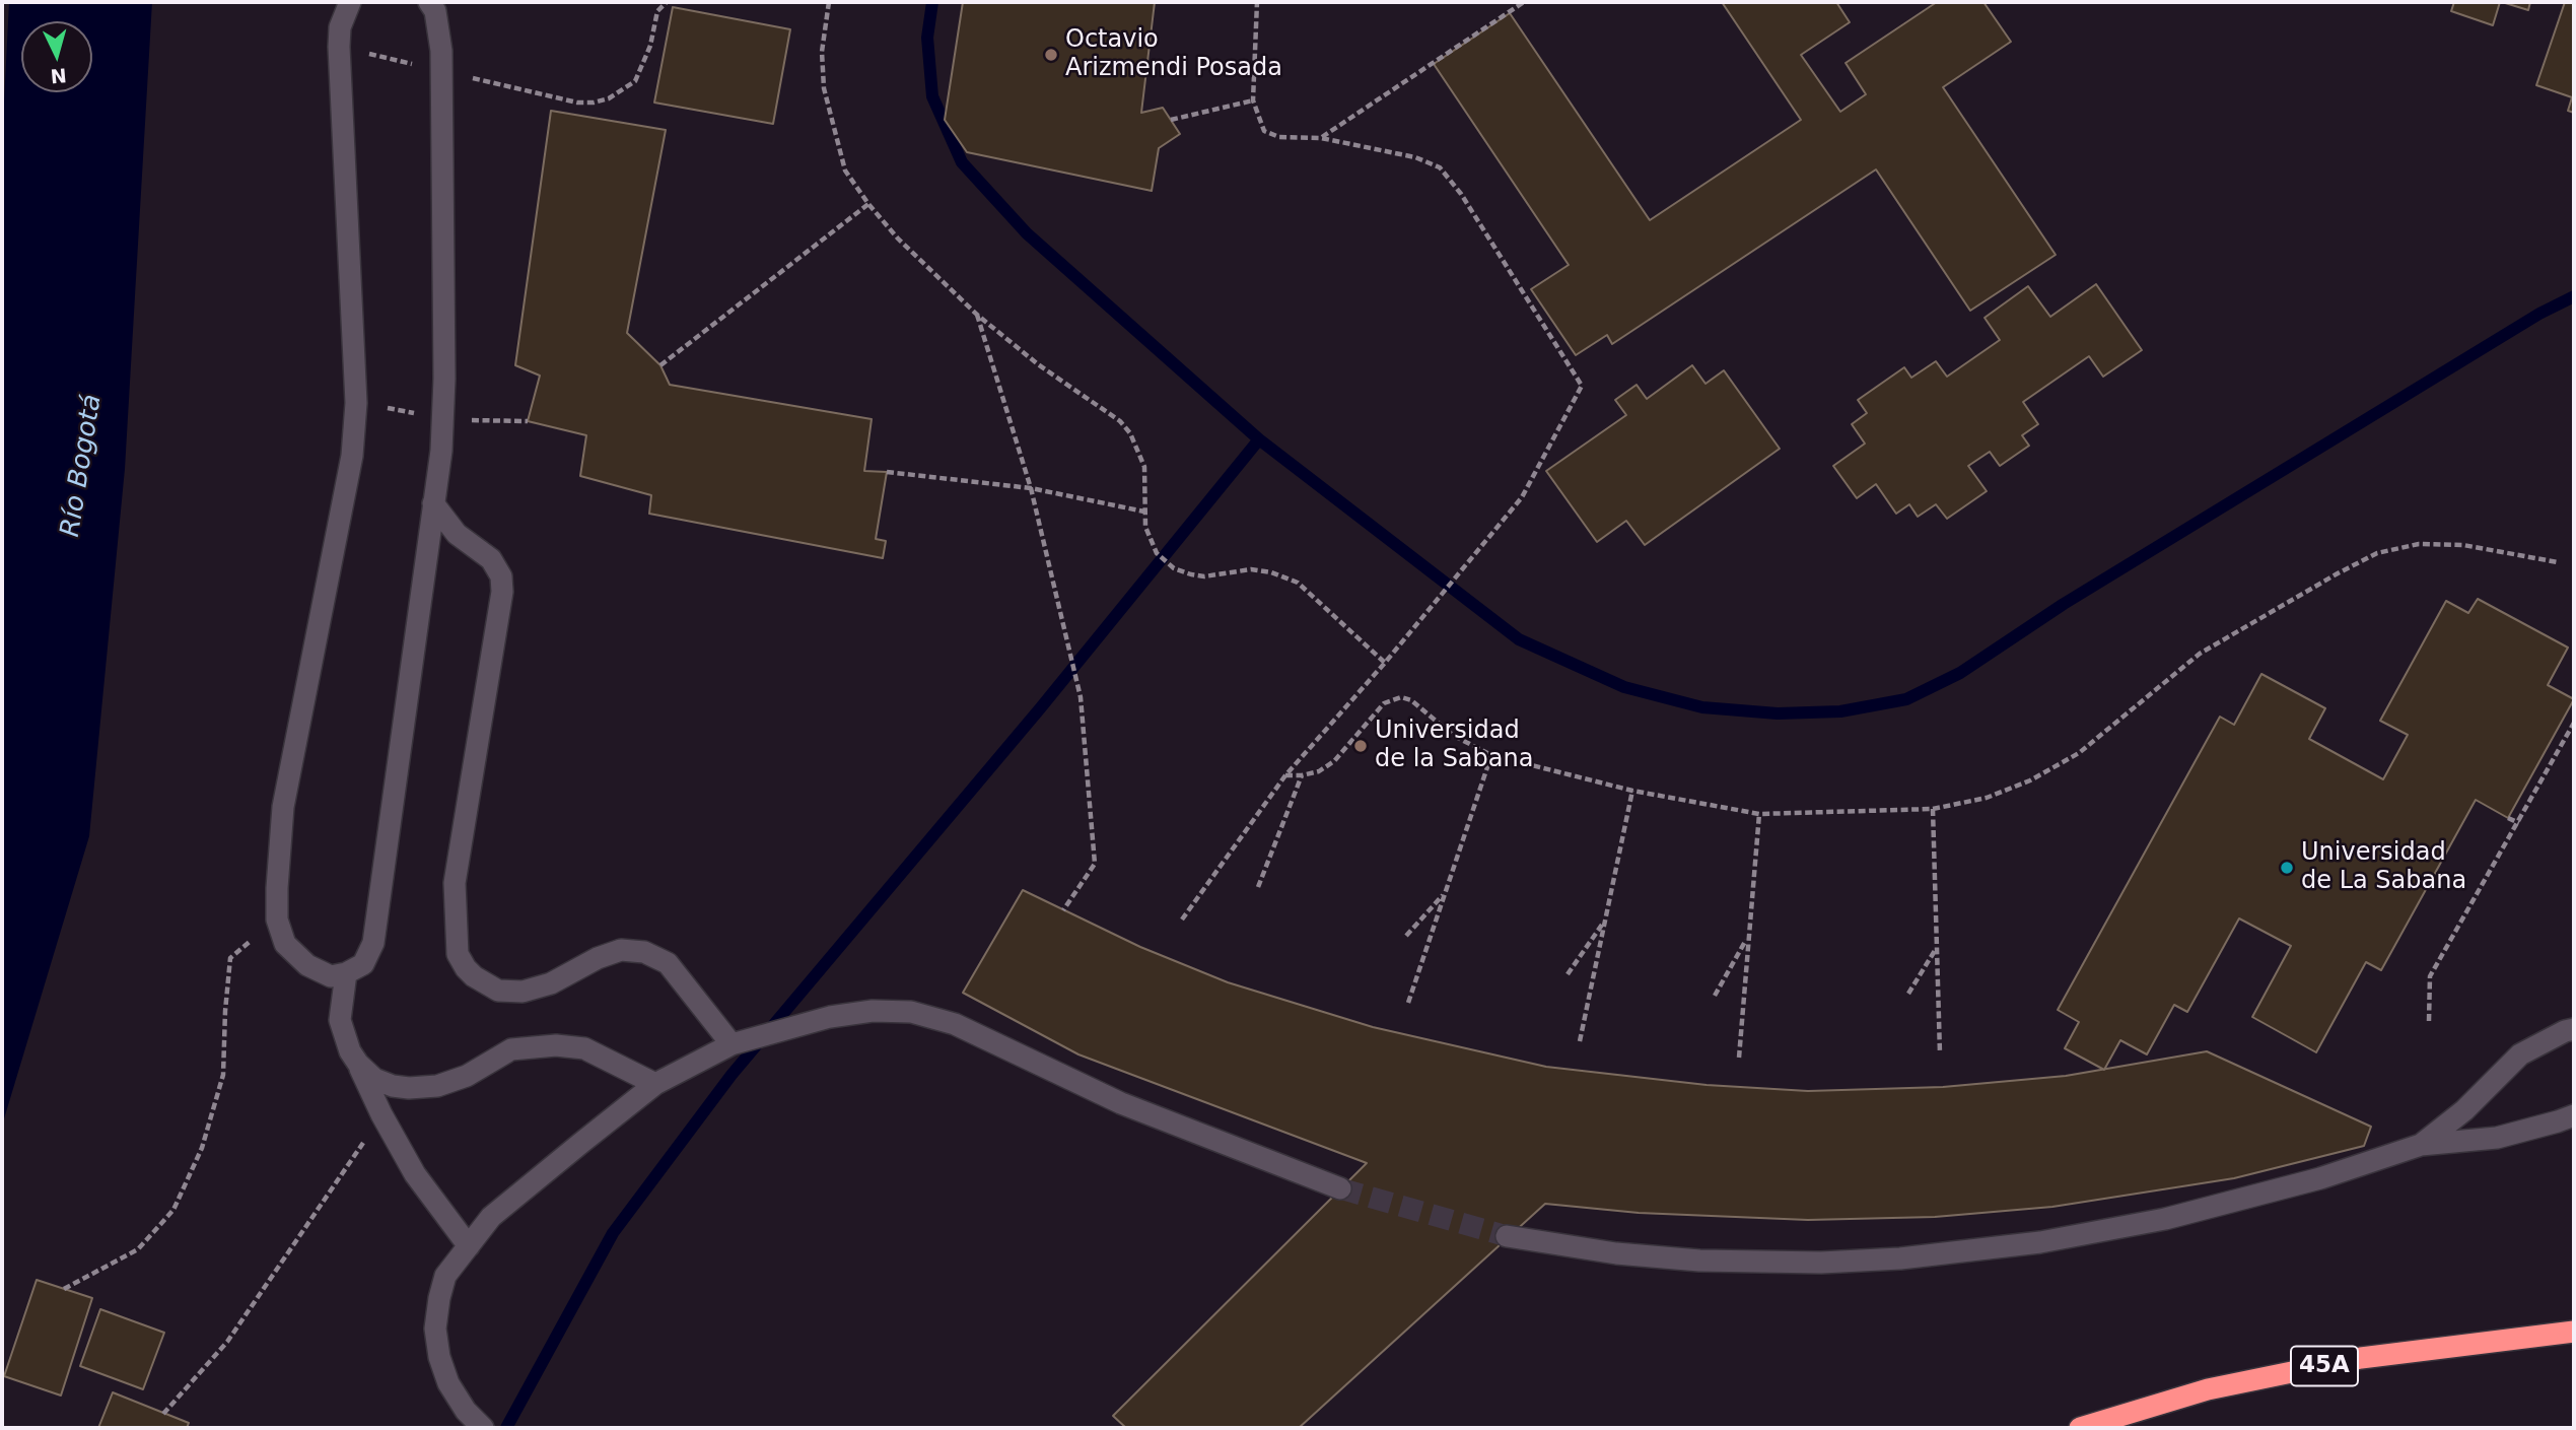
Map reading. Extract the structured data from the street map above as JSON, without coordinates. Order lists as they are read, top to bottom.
{
  "streets": {
    "highway": ["45A"]
  },
  "water": ["Río Bogotá"],
  "places": ["Octavio Arizmendi Posada", "Universidad de la Sabana", "Universidad de La Sabana"],
  "north": "bottom"
}
